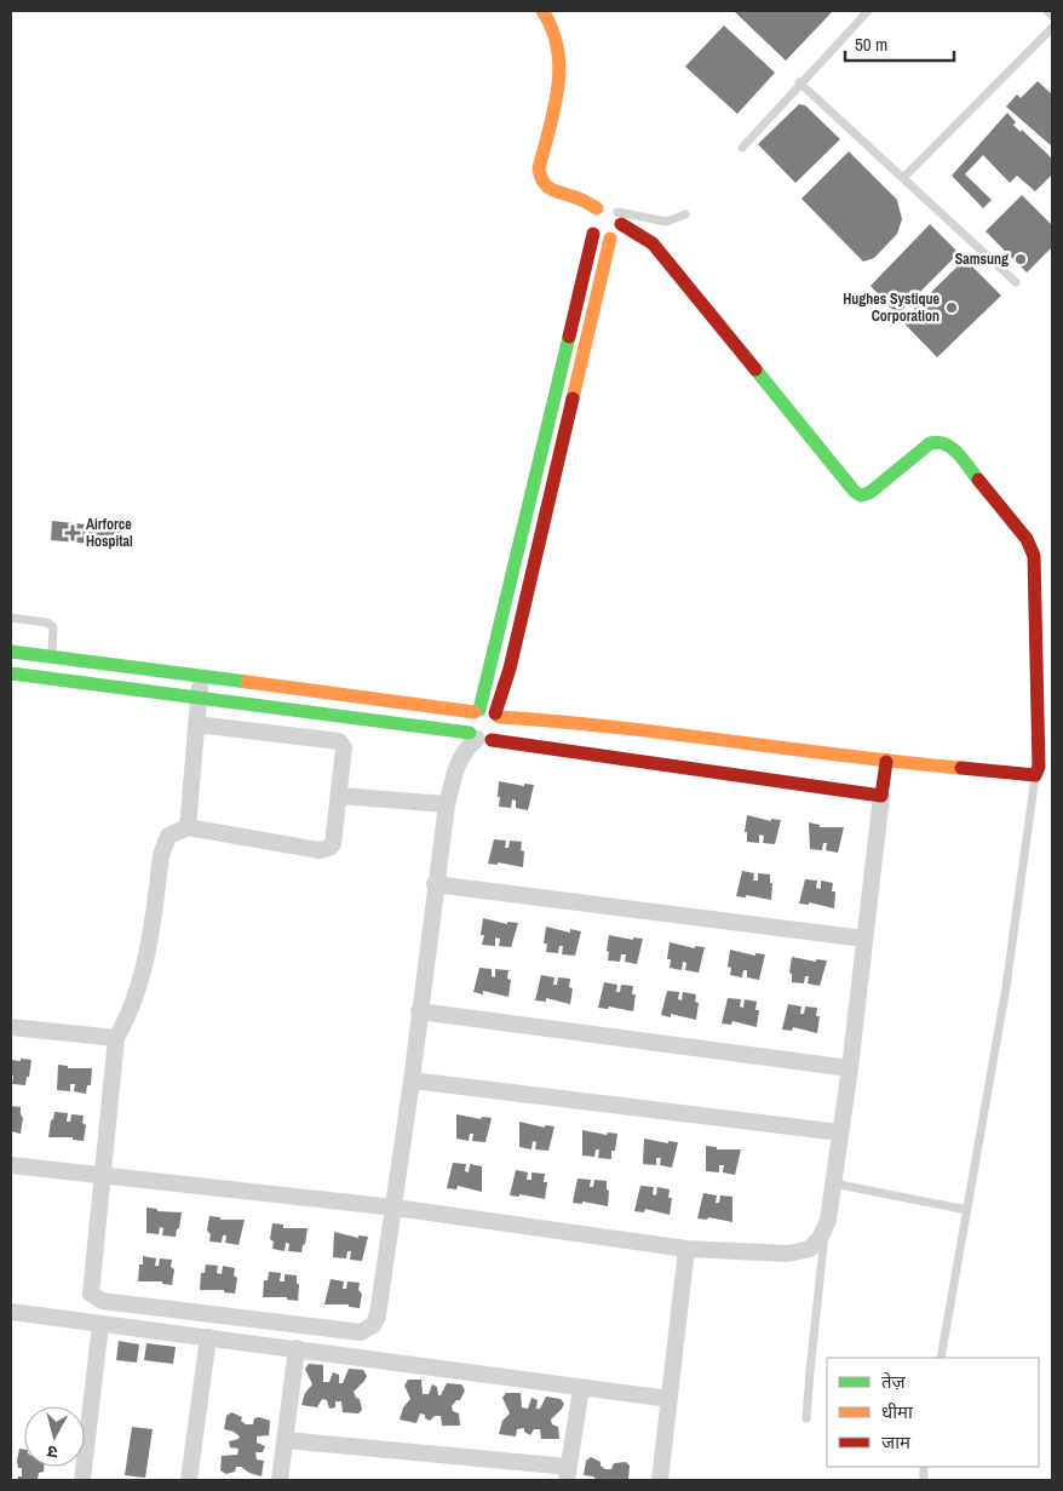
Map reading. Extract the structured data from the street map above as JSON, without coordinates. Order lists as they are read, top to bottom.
{
  "places": {
    "other": ["Samsung", "Hughes Systique Corporation"],
    "health": ["Airforce Hospital"]
  },
  "legend": ["तेज़", "धीमा", "जाम"],
  "scale_bar": "50 m",
  "north": "bottom"
}
